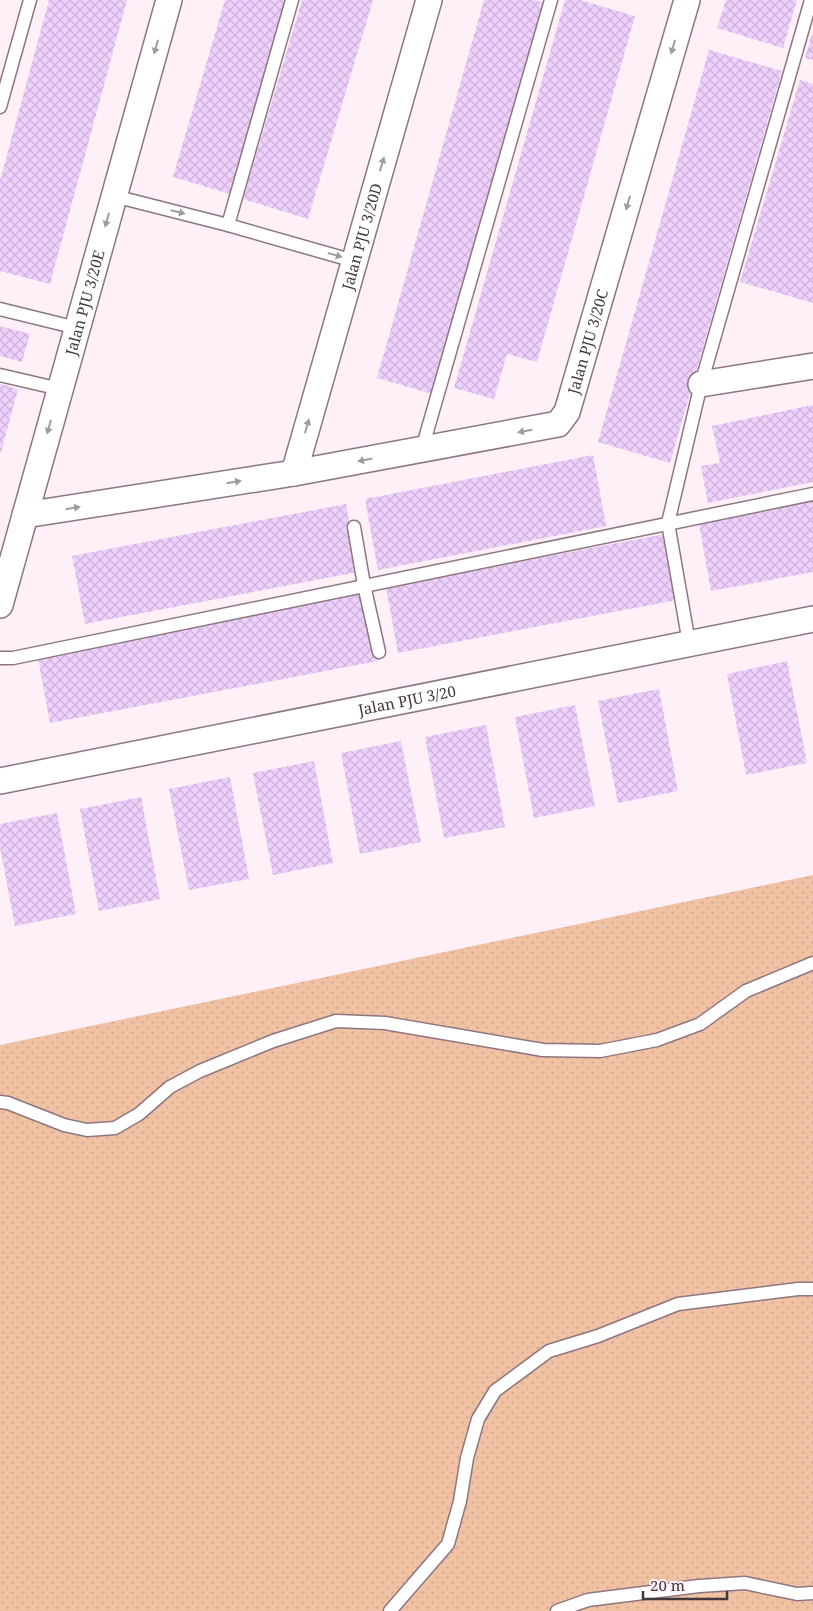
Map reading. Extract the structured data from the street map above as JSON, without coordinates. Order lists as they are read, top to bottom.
{
  "streets": {
    "street": [
      "Jalan PJU 3/20D",
      "Jalan PJU 3/20E",
      "Jalan PJU 3/20C",
      "Jalan PJU 3/20"
    ]
  },
  "crossings": [
    ["Jalan PJU 3/20D", "Jalan PJU 3/20C"],
    ["Jalan PJU 3/20E", "Jalan PJU 3/20C"]
  ],
  "one_way": ["Jalan PJU 3/20D", "Jalan PJU 3/20E"],
  "scale_bar": "20 m"
}
